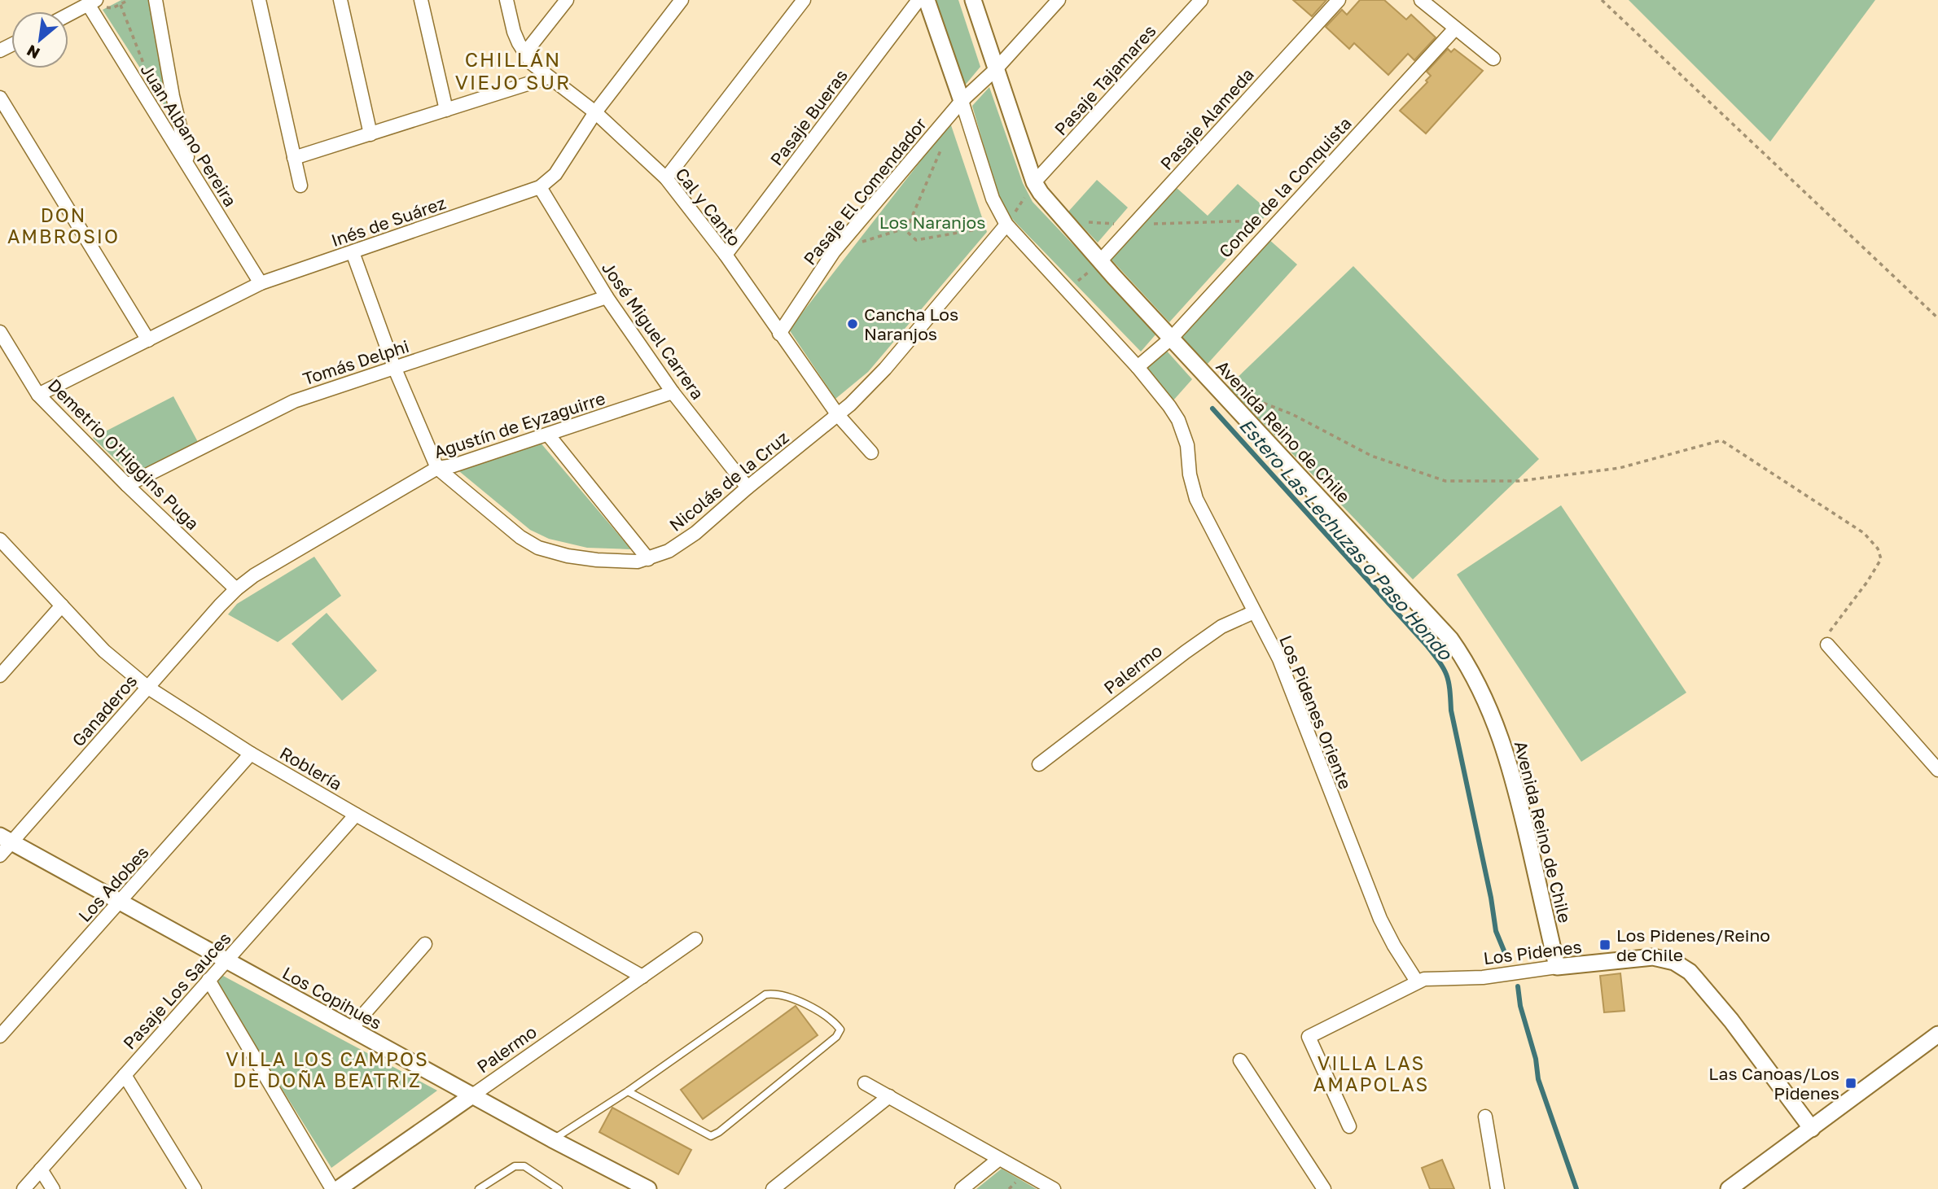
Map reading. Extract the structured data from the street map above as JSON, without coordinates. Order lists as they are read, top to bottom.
{
  "streets": {
    "street": [
      "Pasaje Tajamares",
      "Pasaje Bueras",
      "Pasaje Alameda",
      "Juan Albano Pereira",
      "Conde de la Conquista",
      "Pasaje El Comendador",
      "Cal y Canto",
      "Inés de Suárez",
      "José Miguel Carrera",
      "Tomás Delphi",
      "Agustín de Eyzaguirre",
      "Avenida Reino de Chile",
      "Demetrio O'Higgins Puga",
      "Nicolás de la Cruz",
      "Palermo",
      "Ganaderos",
      "Los Pidenes Oriente",
      "Roblería",
      "Los Adobes",
      "Los Pidenes",
      "Pasaje Los Sauces",
      "Los Copihues"
    ]
  },
  "crossings": [
    ["Pasaje Tajamares", "Avenida Reino de Chile"],
    ["Pasaje Bueras", "Cal y Canto"],
    ["Pasaje Alameda", "Avenida Reino de Chile"],
    ["Juan Albano Pereira", "Inés de Suárez"],
    ["Conde de la Conquista", "Avenida Reino de Chile"],
    ["Conde de la Conquista", "Los Pidenes Oriente"],
    ["Pasaje El Comendador", "Cal y Canto"],
    ["Pasaje El Comendador", "Avenida Reino de Chile"],
    ["Cal y Canto", "Inés de Suárez"],
    ["Cal y Canto", "Nicolás de la Cruz"],
    ["Inés de Suárez", "José Miguel Carrera"],
    ["Inés de Suárez", "Demetrio O'Higgins Puga"],
    ["Inés de Suárez", "Nicolás de la Cruz"],
    ["José Miguel Carrera", "Tomás Delphi"],
    ["José Miguel Carrera", "Agustín de Eyzaguirre"],
    ["José Miguel Carrera", "Nicolás de la Cruz"],
    ["Tomás Delphi", "Demetrio O'Higgins Puga"],
    ["Tomás Delphi", "Nicolás de la Cruz"],
    ["Agustín de Eyzaguirre", "Demetrio O'Higgins Puga"],
    ["Agustín de Eyzaguirre", "Nicolás de la Cruz"],
    ["Agustín de Eyzaguirre", "Ganaderos"],
    ["Avenida Reino de Chile", "Los Pidenes"],
    ["Demetrio O'Higgins Puga", "Ganaderos"],
    ["Palermo", "Los Pidenes Oriente"],
    ["Palermo", "Roblería"],
    ["Palermo", "Los Copihues"],
    ["Ganaderos", "Roblería"],
    ["Ganaderos", "Los Copihues"],
    ["Los Pidenes Oriente", "Los Pidenes"],
    ["Roblería", "Los Adobes"],
    ["Roblería", "Pasaje Los Sauces"],
    ["Los Adobes", "Los Copihues"],
    ["Pasaje Los Sauces", "Los Copihues"]
  ],
  "districts": [
    "CHILLÁN VIEJO SUR",
    "DON AMBROSIO",
    "VILLA LOS CAMPOS DE DOÑA BEATRIZ",
    "VILLA LAS AMAPOLAS"
  ],
  "water": ["Estero Las Lechuzas o Paso Hondo"],
  "parks": ["Los Naranjos"],
  "places": {
    "other": ["Cancha Los Naranjos"],
    "transit": ["Los Pidenes/Reino de Chile", "Las Canoas/Los Pidenes"]
  },
  "north": "bottom left"
}
